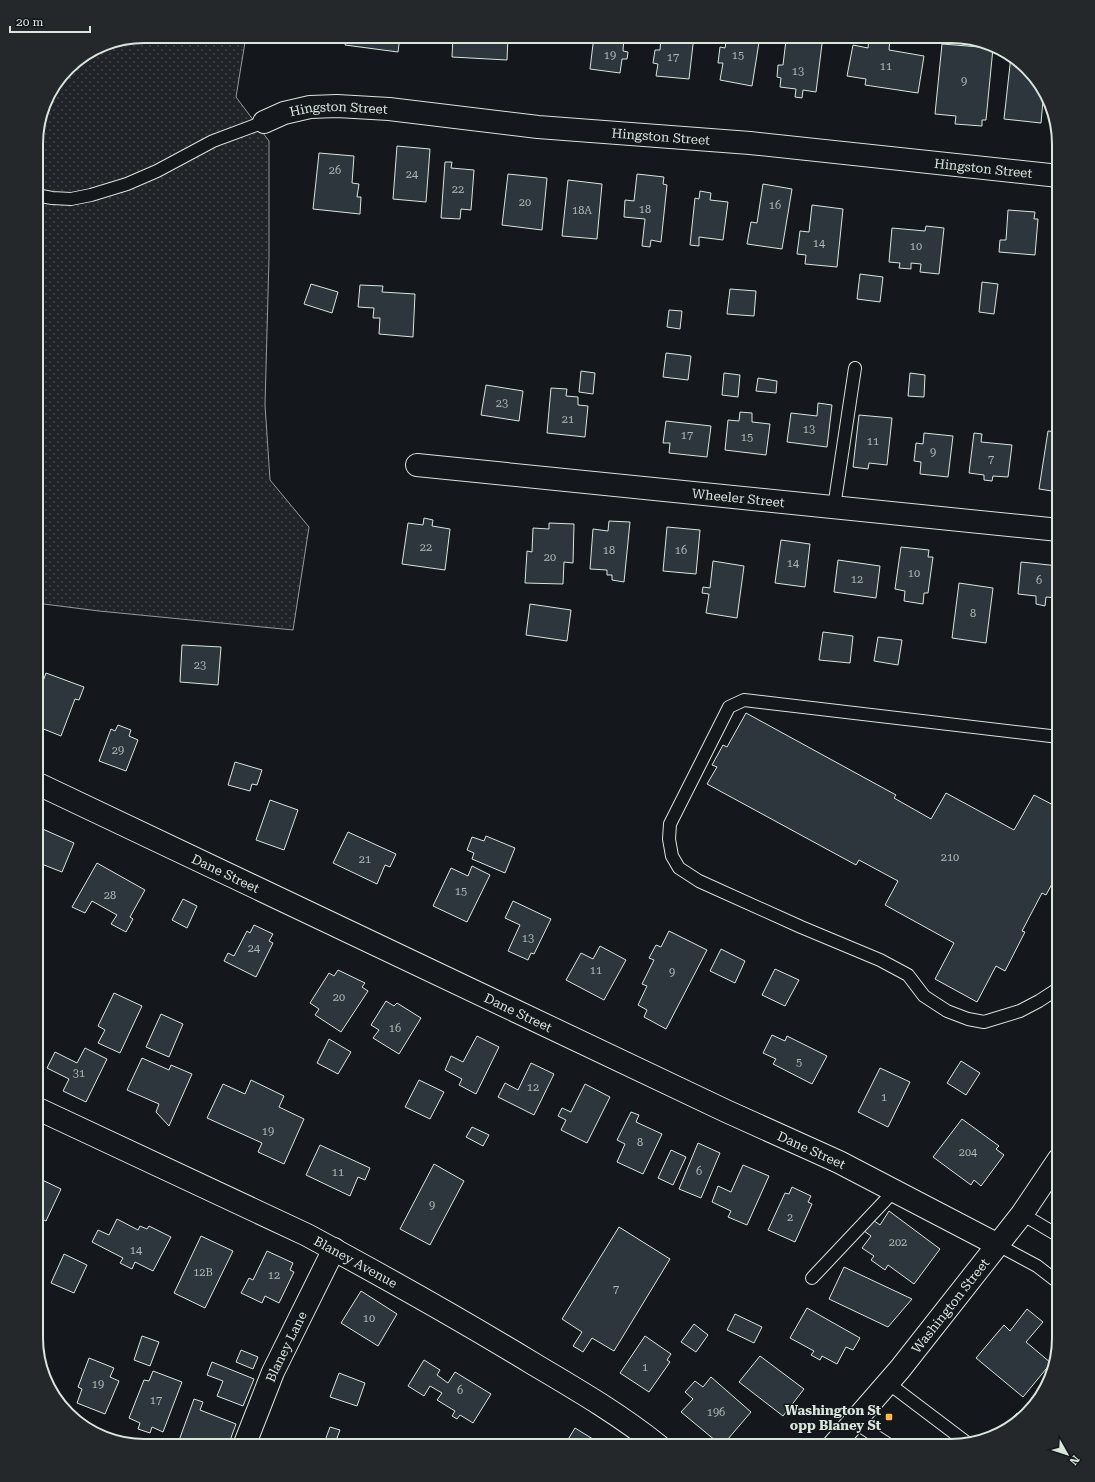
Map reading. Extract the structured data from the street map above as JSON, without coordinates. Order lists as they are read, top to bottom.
{
  "streets": {
    "street": [
      "Hingston Street",
      "Wheeler Street",
      "Dane Street",
      "Blaney Avenue",
      "Washington Street",
      "Blaney Lane"
    ]
  },
  "crossings": [
    ["Dane Street", "Washington Street"],
    ["Blaney Avenue", "Blaney Lane"]
  ],
  "places": {
    "transit": ["Washington St opp Blaney St"]
  },
  "house_numbers": [
    "19",
    "15",
    "17",
    "11",
    "13",
    "9",
    "26",
    "24",
    "22",
    "20",
    "16",
    "18",
    "18A",
    "14",
    "10",
    "23",
    "21",
    "13",
    "17",
    "15",
    "11",
    "9",
    "7",
    "22",
    "18",
    "16",
    "20",
    "14",
    "10",
    "12",
    "6",
    "8",
    "23",
    "29",
    "210",
    "21",
    "15",
    "28",
    "13",
    "24",
    "11",
    "9",
    "20",
    "16",
    "5",
    "31",
    "12",
    "1",
    "19",
    "8",
    "204",
    "6",
    "11",
    "9",
    "2",
    "202",
    "14",
    "12B",
    "12",
    "7",
    "10",
    "1",
    "19",
    "6",
    "17",
    "196"
  ],
  "scale_bar": "20 m",
  "north": "bottom right"
}
